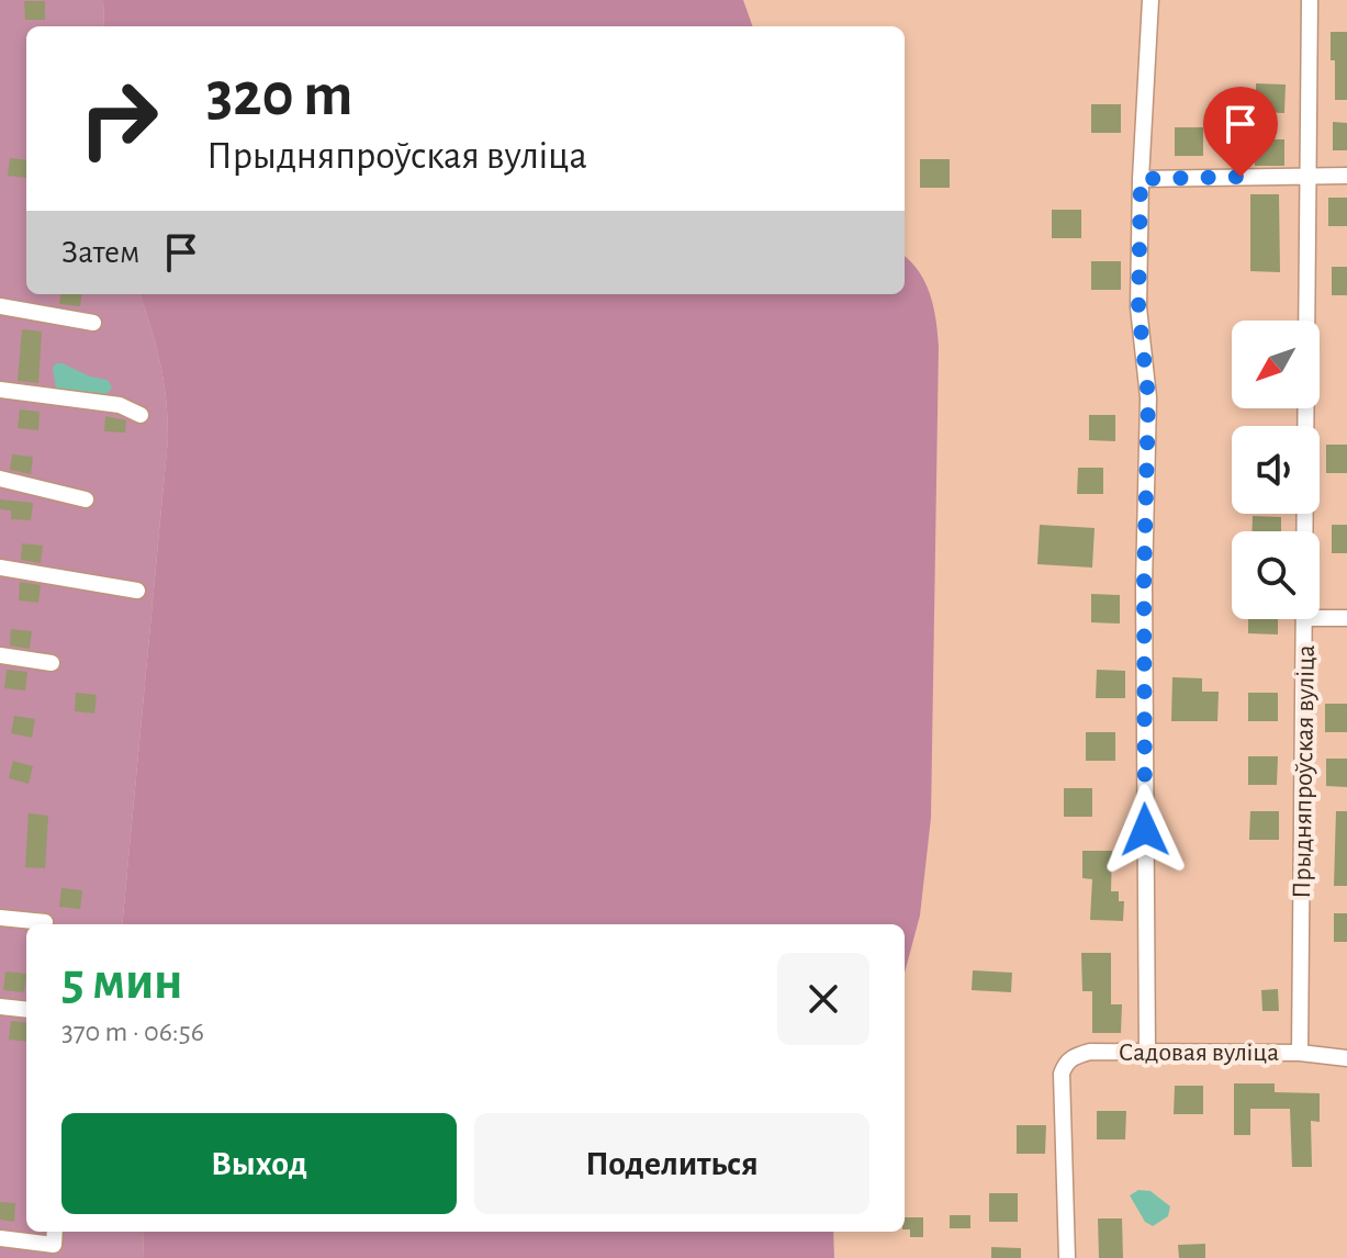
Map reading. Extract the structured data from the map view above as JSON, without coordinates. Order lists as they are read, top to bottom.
{
  "streets": {
    "street": ["Прыдняпроўская вуліца", "Садовая вуліца"]
  },
  "crossings": [
    ["Прыдняпроўская вуліца", "Садовая вуліца"]
  ],
  "north": "bottom left",
  "page": {
    "turn": ["320 m", "Прыдняпроўская вуліца"],
    "then": "Затем",
    "heading": ["5 мин", "370 m · 06:56"],
    "buttons": ["Выход", "Поделиться"]
  }
}
